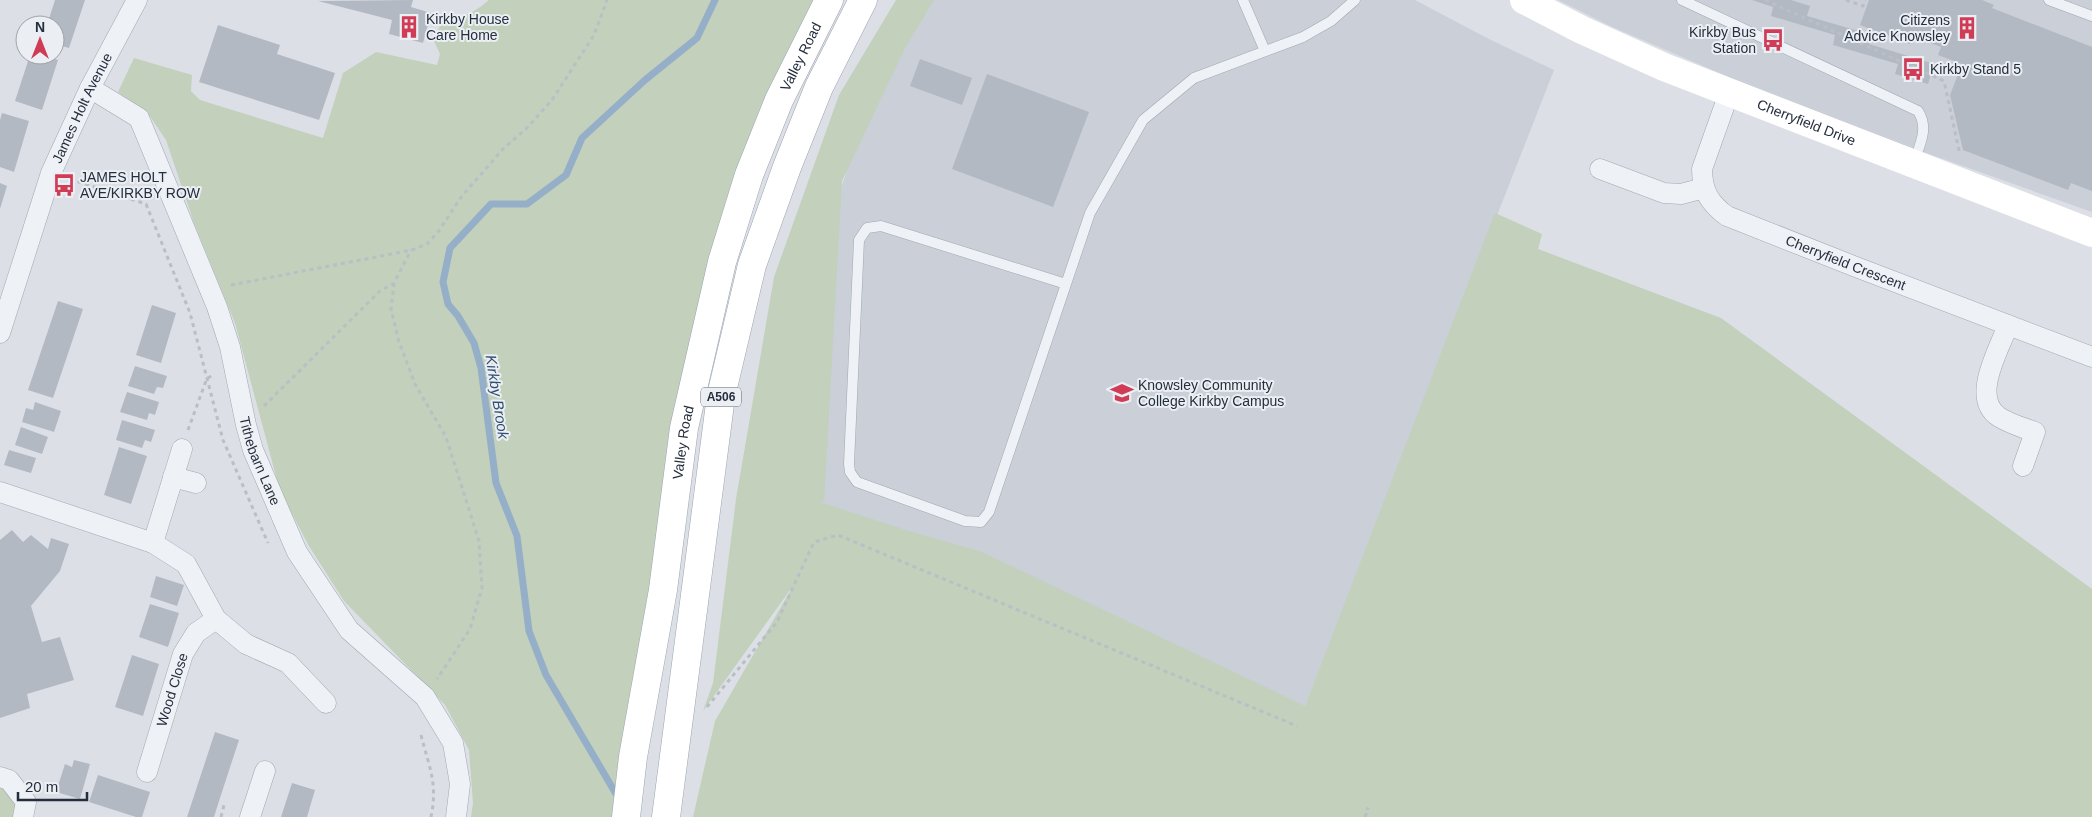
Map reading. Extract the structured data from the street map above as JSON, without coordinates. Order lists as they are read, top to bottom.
{
  "streets": {
    "main road": ["Valley Road", "Cherryfield Drive", "A506"],
    "street": [
      "James Holt Avenue",
      "Cherryfield Crescent",
      "Tithebarn Lane",
      "Wood Close"
    ]
  },
  "crossings": [
    ["James Holt Avenue", "Tithebarn Lane"]
  ],
  "water": ["Kirkby Brook"],
  "places": {
    "building": ["Kirkby House Care Home", "Citizens Advice Knowsley"],
    "bus stop": ["Kirkby Bus Station", "Kirkby Stand 5", "JAMES HOLT AVE/KIRKBY ROW"],
    "school or university": ["Knowsley Community College Kirkby Campus"]
  },
  "scale_bar": "20 m",
  "north": "top"
}
